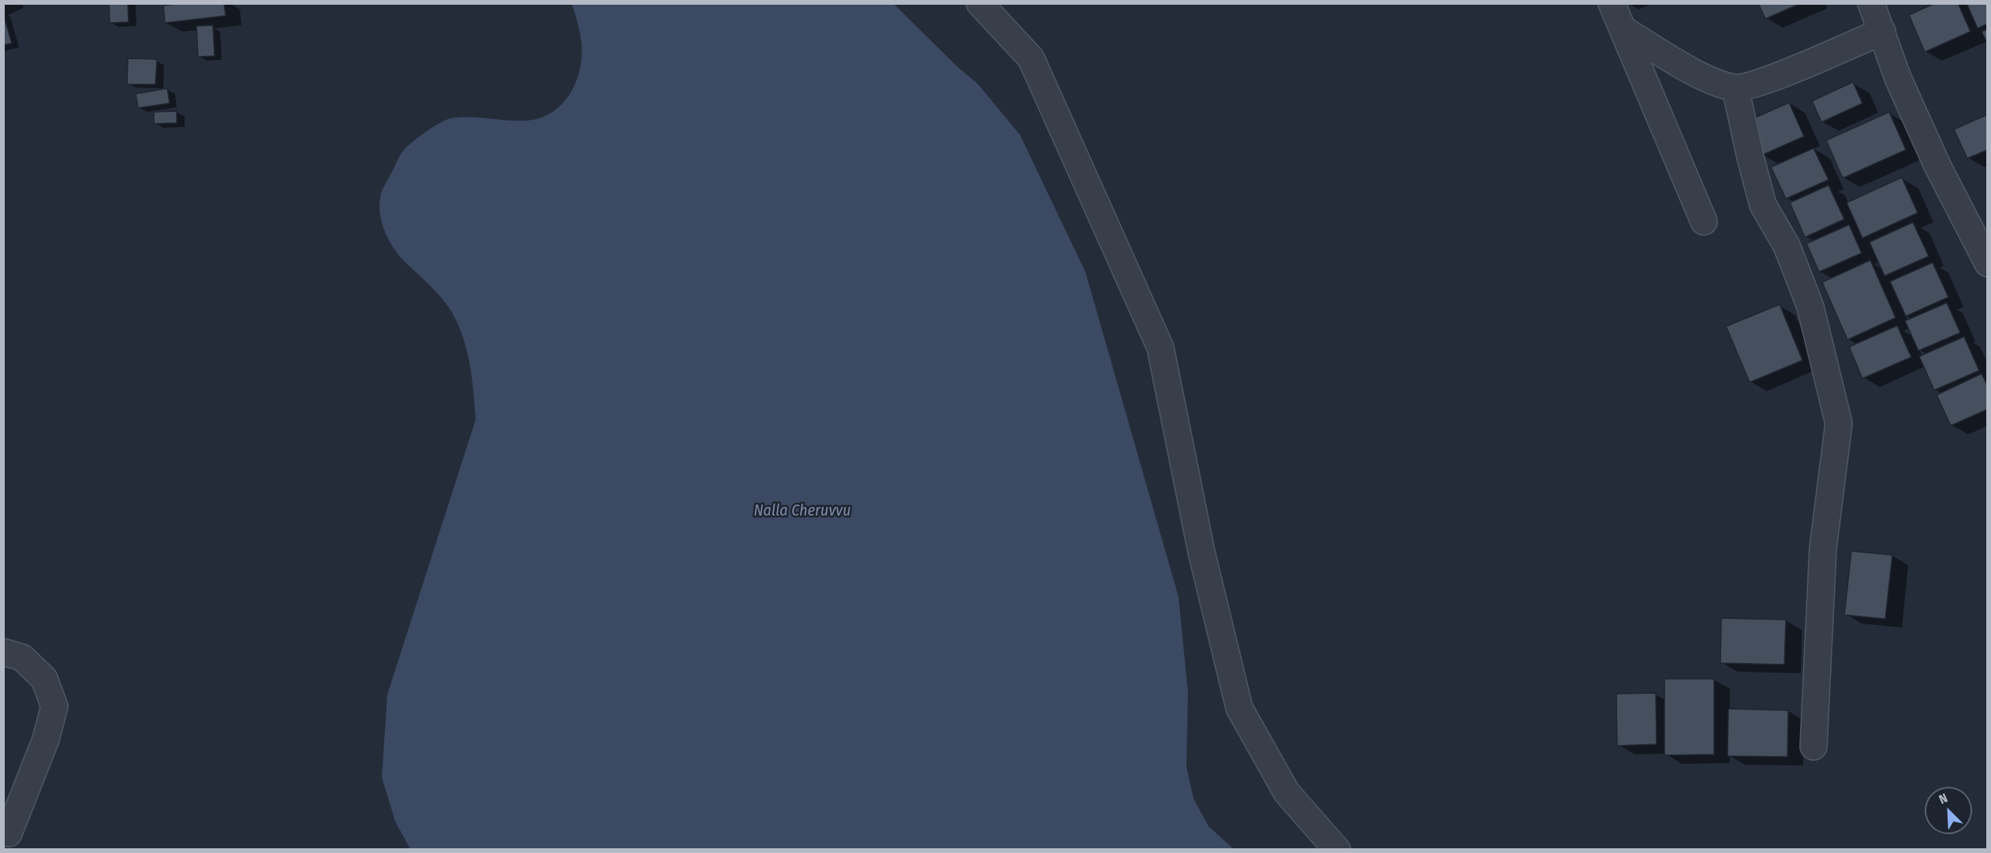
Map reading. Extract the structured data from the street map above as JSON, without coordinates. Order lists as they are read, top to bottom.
{
  "water": ["Nalla Cheruvvu"],
  "north": "top left"
}
